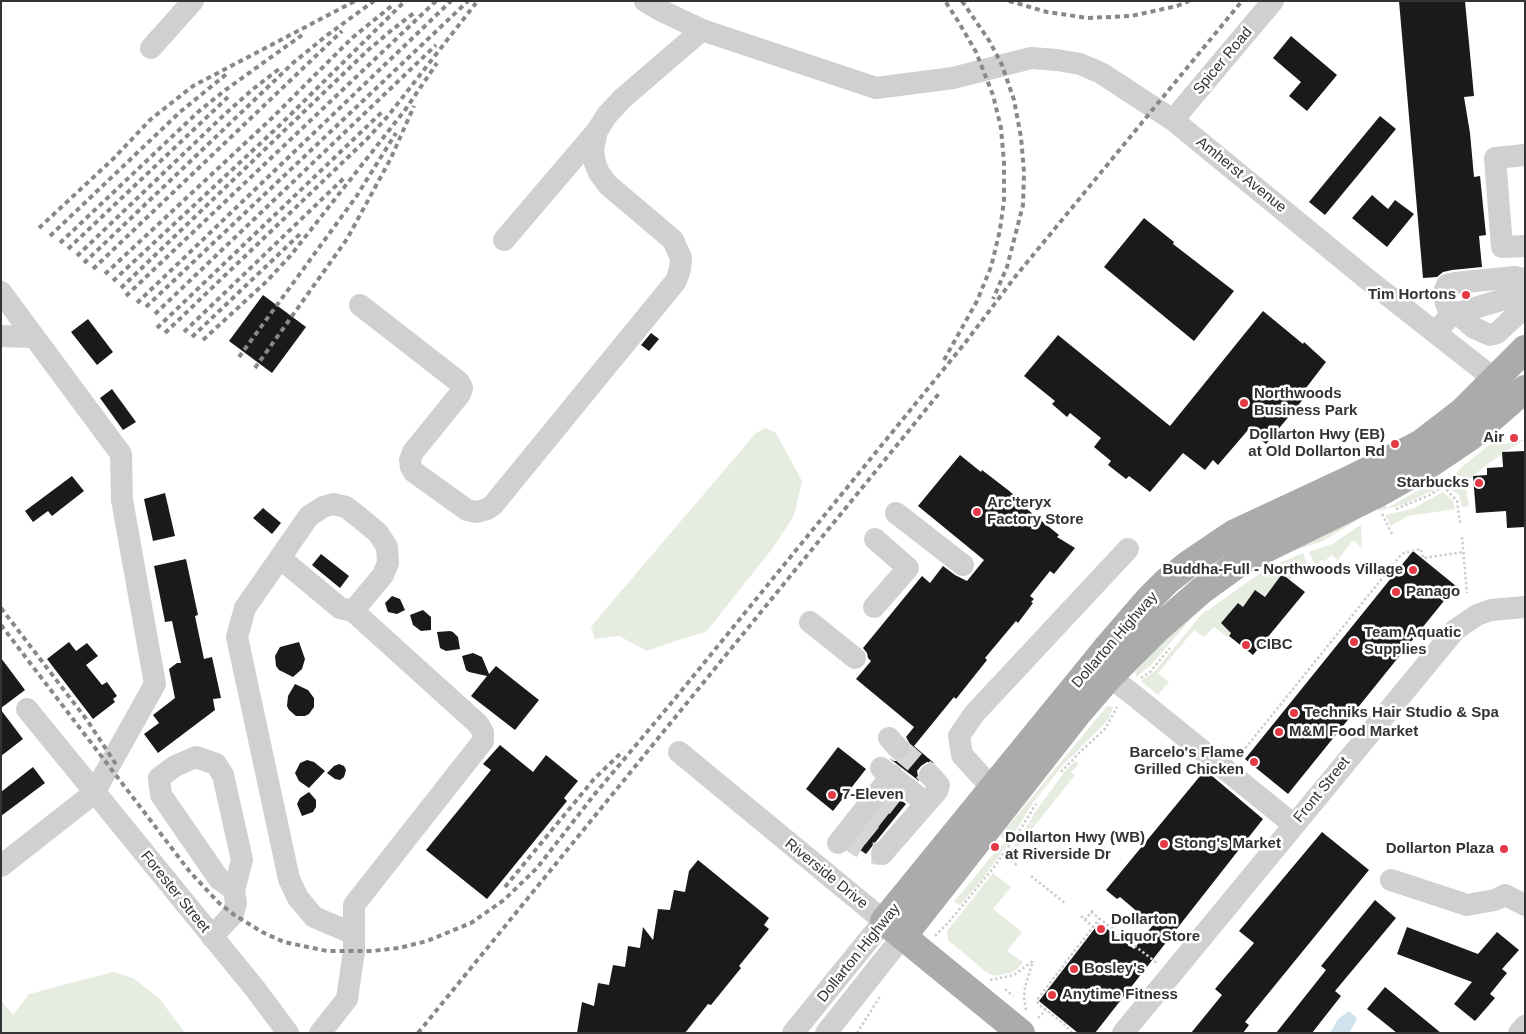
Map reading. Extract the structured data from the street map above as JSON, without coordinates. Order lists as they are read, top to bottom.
{
  "streets": {
    "main road": ["Dollarton Highway", "Riverside Drive"],
    "street": [
      "Spicer Road",
      "Amherst Avenue",
      "Front Street",
      "Forester Street"
    ]
  },
  "crossings": [
    ["Spicer Road", "Amherst Avenue"],
    ["Amherst Avenue", "Dollarton Highway"],
    ["Dollarton Highway", "Riverside Drive"]
  ],
  "places": [
    "Tim Hortons",
    "Northwoods Business Park",
    "Air",
    "Dollarton Hwy (EB) at Old Dollarton Rd",
    "Starbucks",
    "Arc'teryx Factory Store",
    "Buddha-Full - Northwoods Village",
    "Panago",
    "Team Aquatic Supplies",
    "CIBC",
    "Techniks Hair Studio & Spa",
    "M&M Food Market",
    "Barcelo's Flame Grilled Chicken",
    "7-Eleven",
    "Stong's Market",
    "Dollarton Hwy (WB) at Riverside Dr",
    "Dollarton Plaza",
    "Dollarton Liquor Store",
    "Bosley's",
    "Anytime Fitness"
  ]
}
